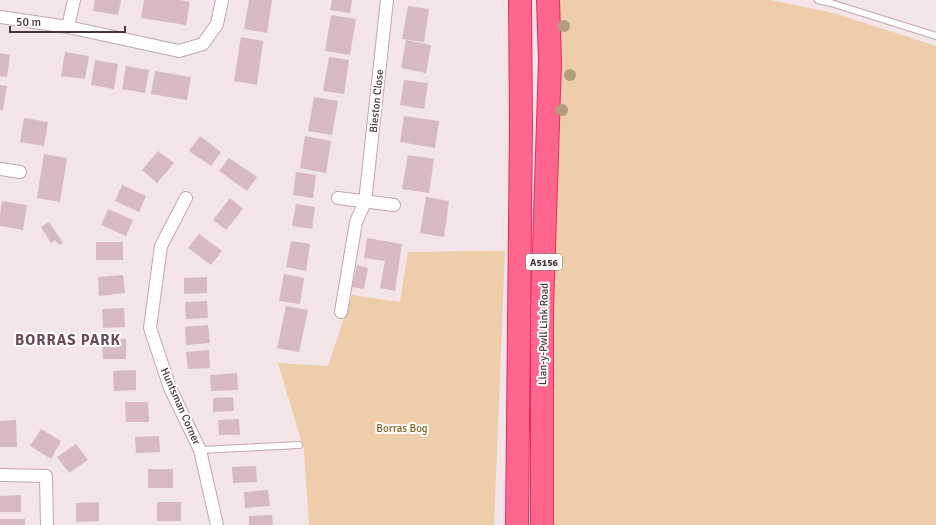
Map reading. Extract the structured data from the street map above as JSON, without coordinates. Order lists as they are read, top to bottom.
{
  "streets": {
    "highway": ["A5156", "Llan-y-Pwll Link Road"],
    "street": ["Bieston Close", "Huntsman Corner"]
  },
  "districts": ["BORRAS PARK"],
  "parks": ["Borras Bog"],
  "scale_bar": "50 m"
}
